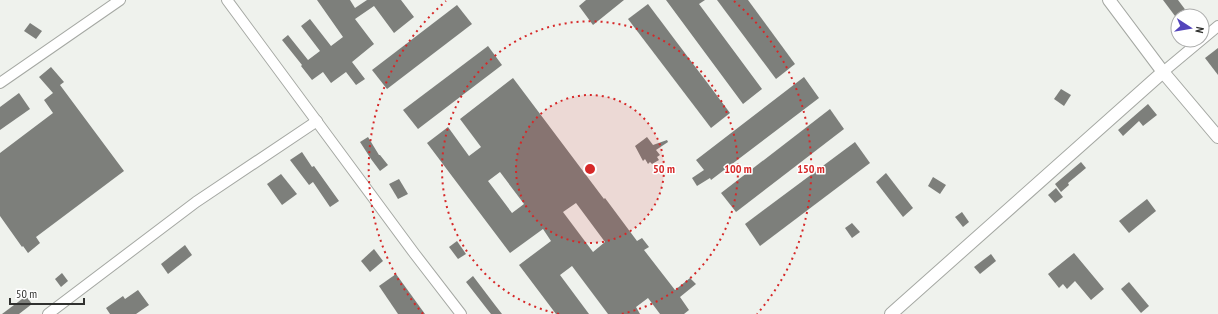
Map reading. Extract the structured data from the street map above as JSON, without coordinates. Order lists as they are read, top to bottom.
{
  "scale_bar": "50 m",
  "north": "right",
  "rings": ["50 m", "100 m", "150 m"]
}
